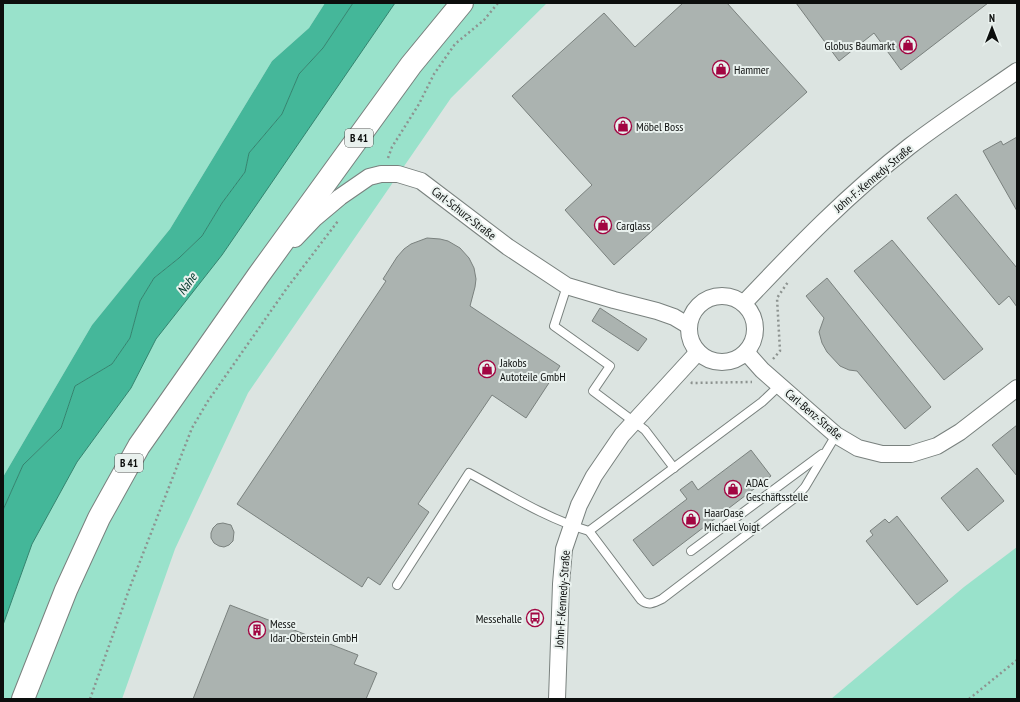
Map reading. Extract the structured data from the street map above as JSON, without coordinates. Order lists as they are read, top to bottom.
{
  "streets": {
    "main road": ["B 41"],
    "street": ["John-F.-Kennedy-Straße", "Carl-Schurz-Straße", "Carl-Benz-Straße"]
  },
  "crossings": [
    ["B 41", "Carl-Schurz-Straße"],
    ["John-F.-Kennedy-Straße", "Carl-Schurz-Straße"],
    ["John-F.-Kennedy-Straße", "Carl-Benz-Straße"],
    ["Carl-Schurz-Straße", "Carl-Benz-Straße"]
  ],
  "water": ["Nahe"],
  "places": {
    "shop": [
      "Globus Baumarkt",
      "Hammer",
      "Möbel Boss",
      "Carglass",
      "Jakobs Autoteile GmbH",
      "ADAC Geschäftsstelle",
      "HaarOase Michael Voigt"
    ],
    "bus stop": ["Messehalle"],
    "building": ["Messe Idar-Oberstein GmbH"]
  },
  "north": "top"
}
